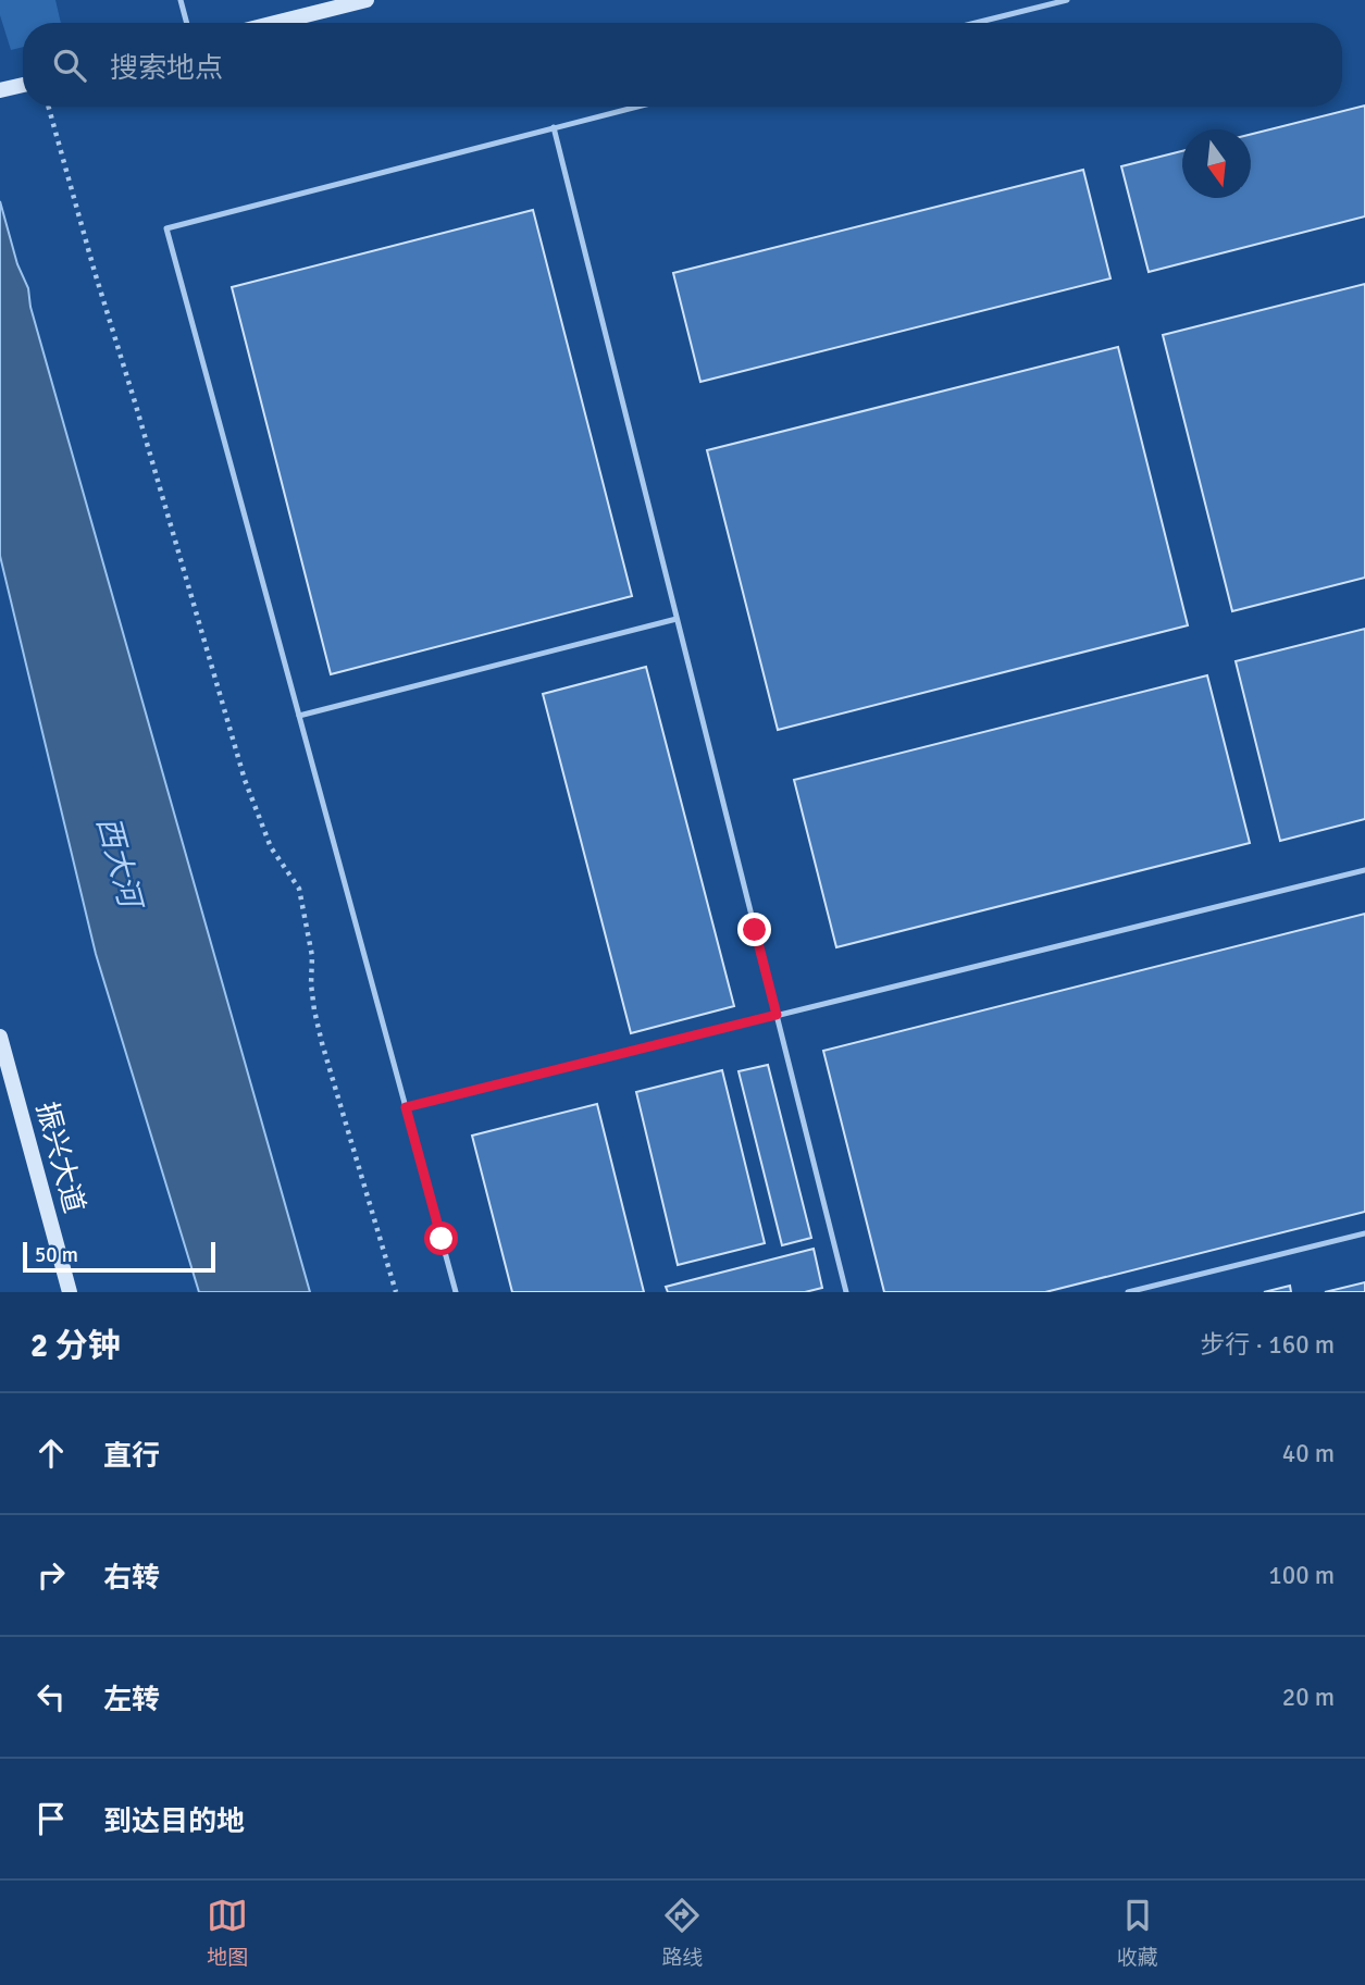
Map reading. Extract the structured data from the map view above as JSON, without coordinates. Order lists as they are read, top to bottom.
{
  "streets": {
    "main road": ["振兴大道"]
  },
  "water": ["西大河"],
  "scale_bar": "50 m",
  "north": "bottom",
  "page": {
    "search": "搜索地点",
    "scale": "50 m",
    "heading": ["2 分钟", "步行 · 160 m"],
    "list": [
      ["直行", "40 m"],
      ["右转", "100 m"],
      ["左转", "20 m"],
      "到达目的地"
    ],
    "nav": ["地图", "路线", "收藏"]
  }
}
